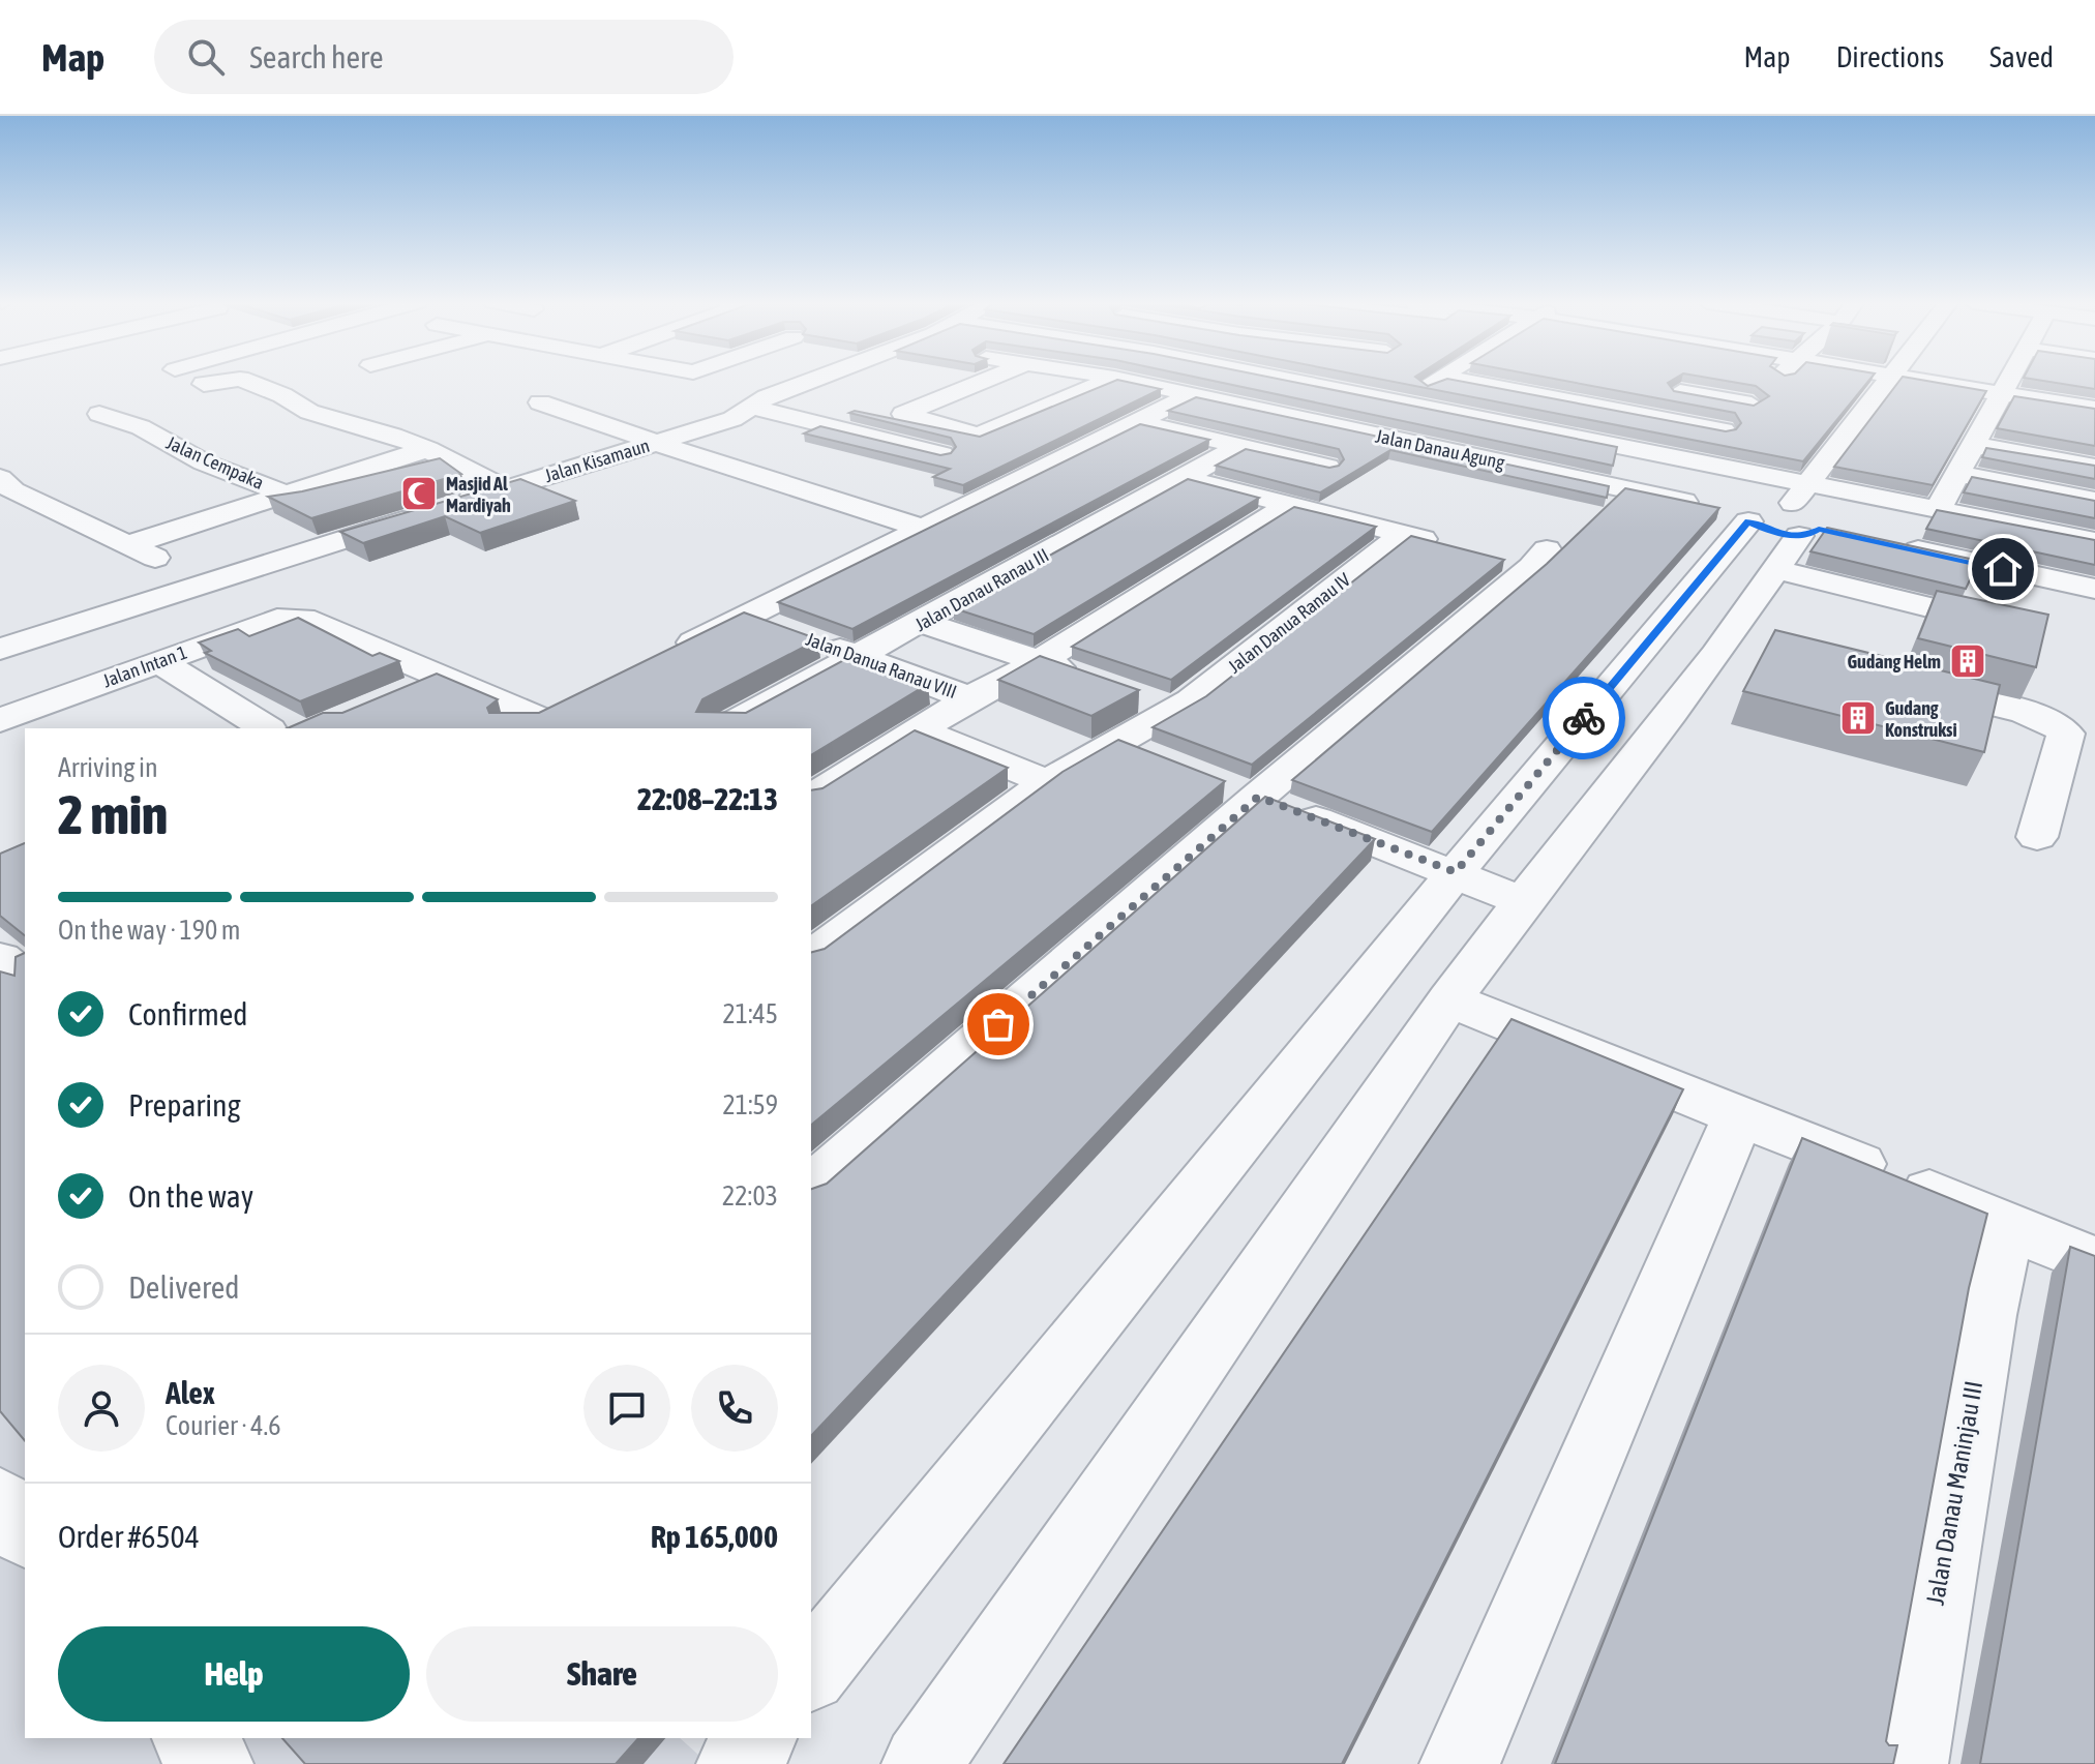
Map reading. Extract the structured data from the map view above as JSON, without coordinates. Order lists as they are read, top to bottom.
{
  "streets": {
    "street": [
      "Jalan Danau Agung",
      "Jalan Kisamaun",
      "Jalan Cempaka",
      "Jalan Danau Ranau III",
      "Jalan Danua Ranau IV",
      "Jalan Danua Ranau VIII",
      "Jalan Intan 1",
      "Jalan Danau Maninjau III"
    ]
  },
  "crossings": [
    ["Jalan Kisamaun", "Jalan Cempaka"],
    ["Jalan Danau Ranau III", "Jalan Danua Ranau VIII"]
  ],
  "places": {
    "mosque": ["Masjid Al Mardiyah"],
    "building": ["Gudang Helm", "Gudang Konstruksi"]
  },
  "page": {
    "header": "Map",
    "search": "Search here",
    "nav": ["Map", "Directions", "Saved"],
    "heading": ["2 min", "Arriving in", "22:08–22:13"],
    "panel": [
      "Alex",
      "Courier · 4.6",
      "Order #6504",
      "Rp 165,000"
    ],
    "bar": "On the way · 190 m",
    "list": [
      ["Confirmed", "21:45"],
      ["Preparing", "21:59"],
      ["On the way", "22:03"],
      "Delivered"
    ],
    "buttons": ["Help", "Share"]
  }
}
